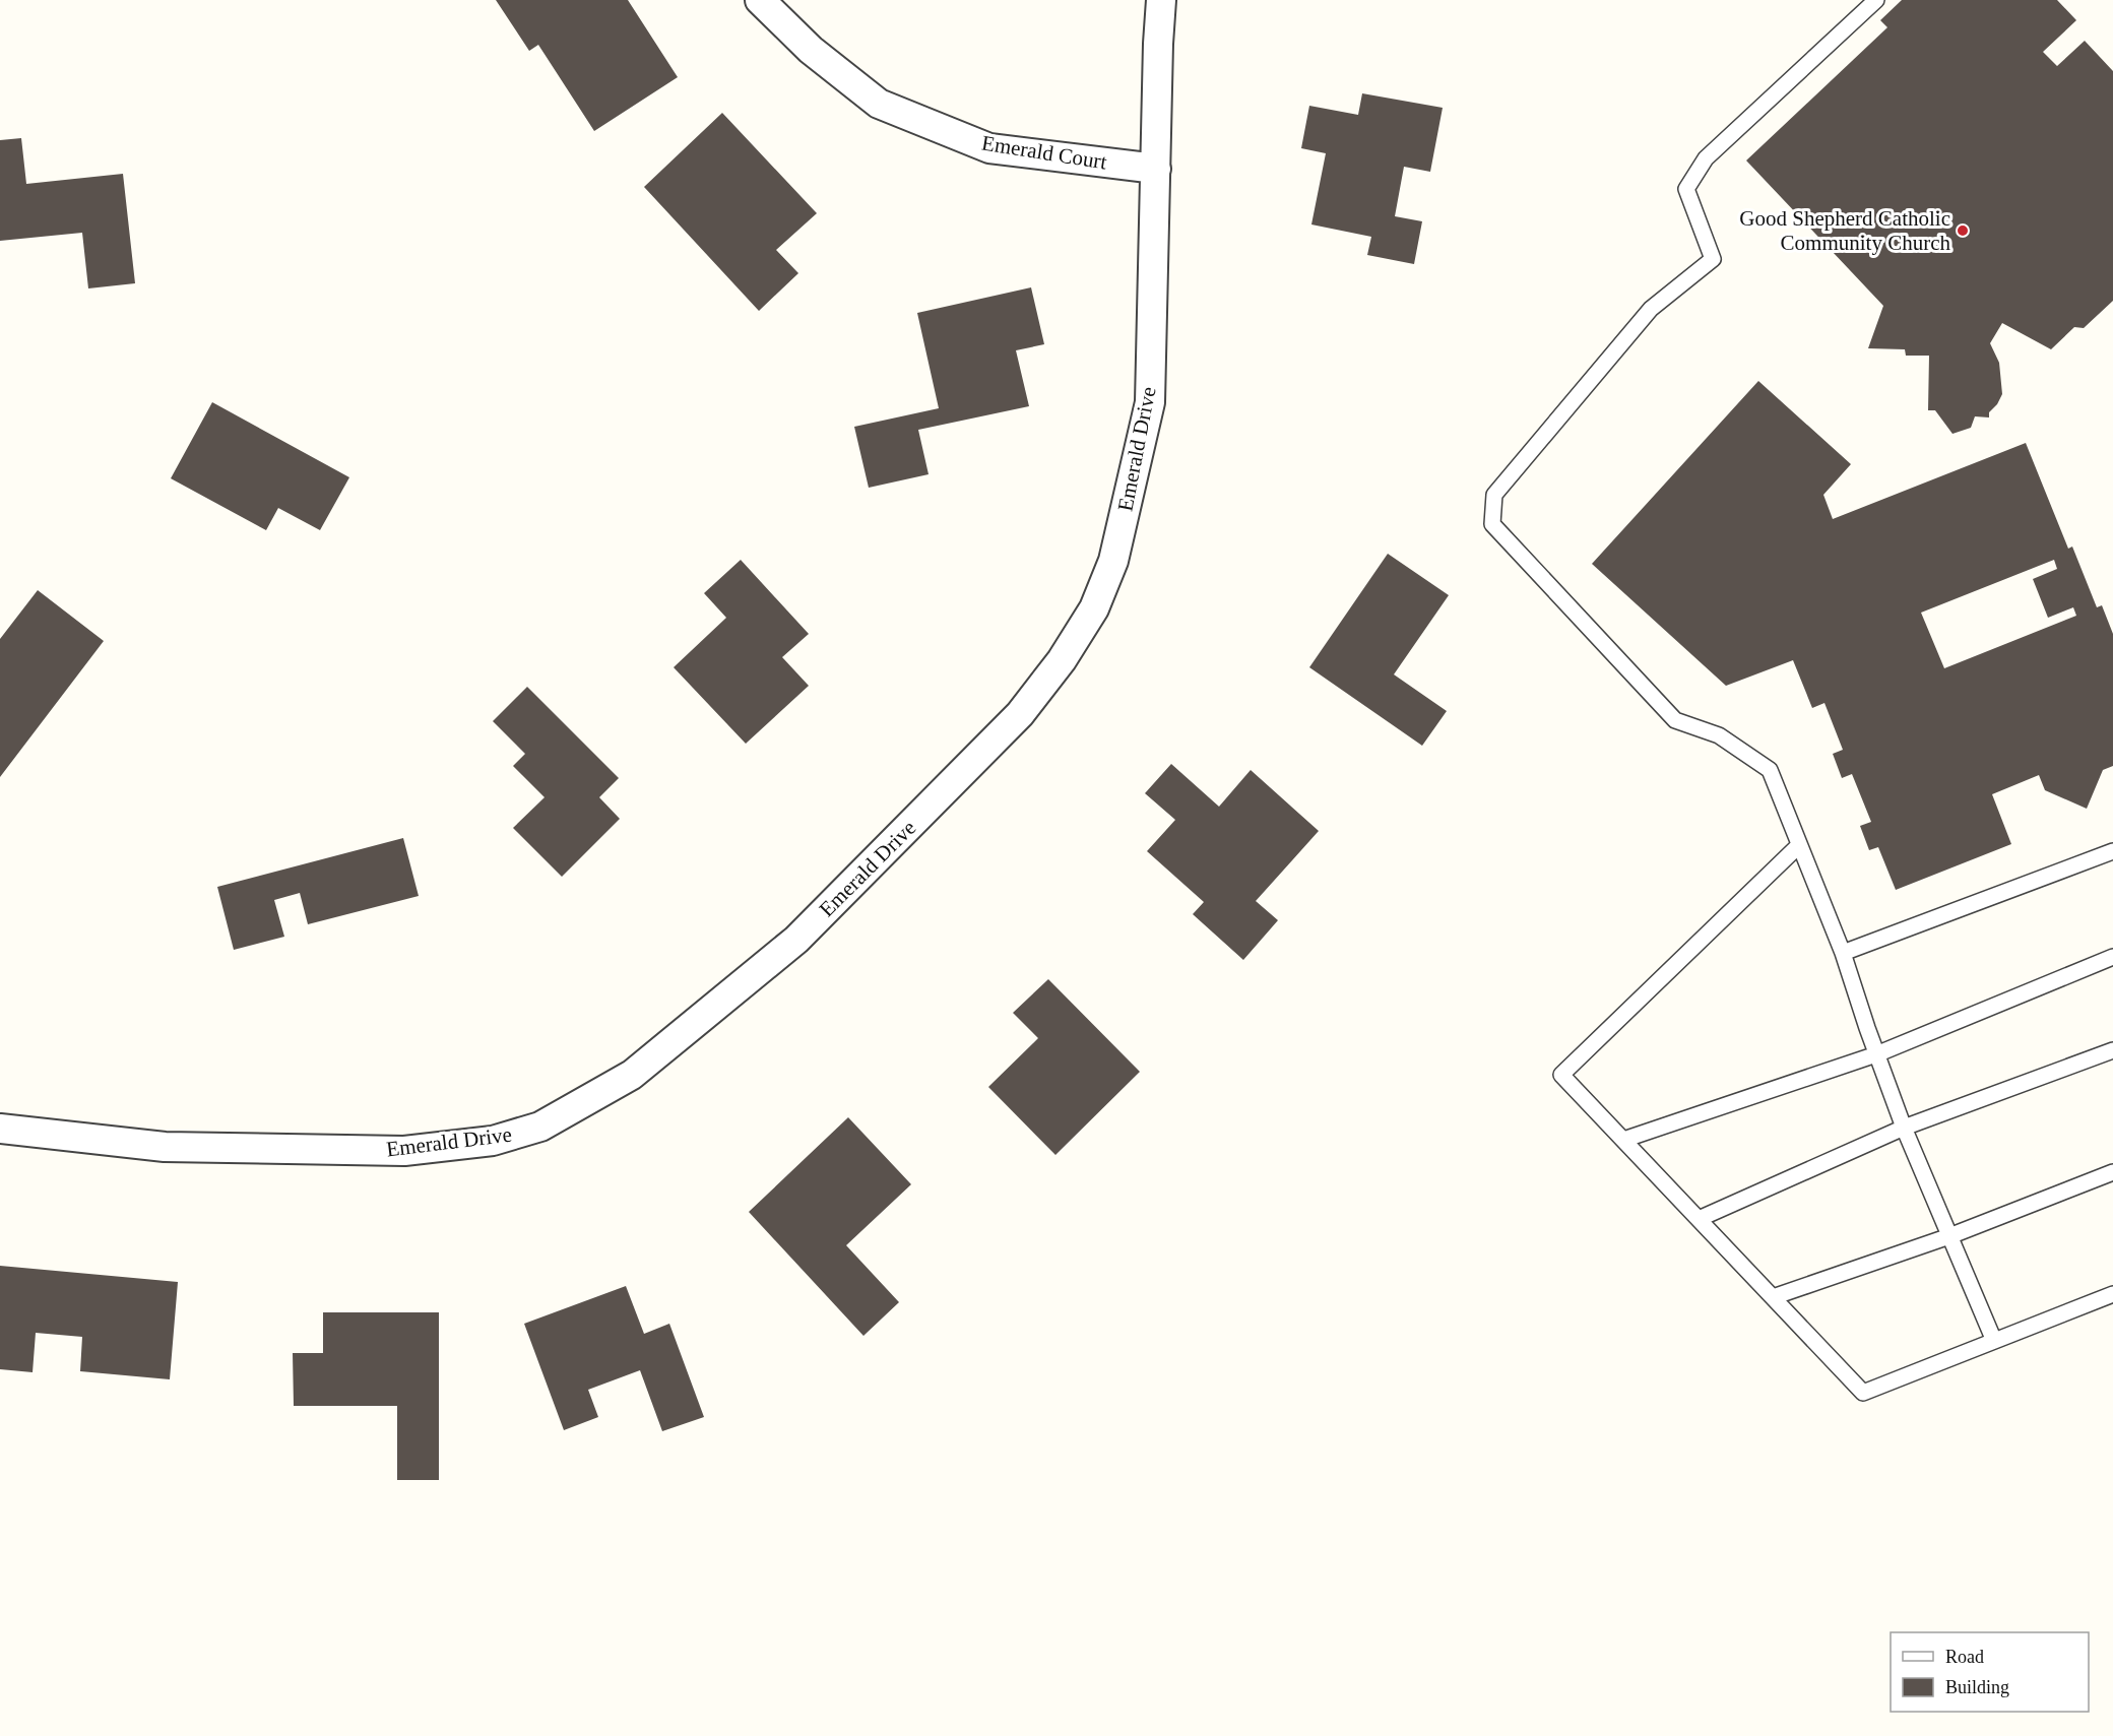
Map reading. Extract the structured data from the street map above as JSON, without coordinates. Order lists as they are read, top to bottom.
{
  "streets": {
    "street": ["Emerald Court", "Emerald Drive"]
  },
  "crossings": [
    ["Emerald Court", "Emerald Drive"]
  ],
  "places": ["Good Shepherd Catholic Community Church"],
  "legend": ["Road", "Building"]
}
